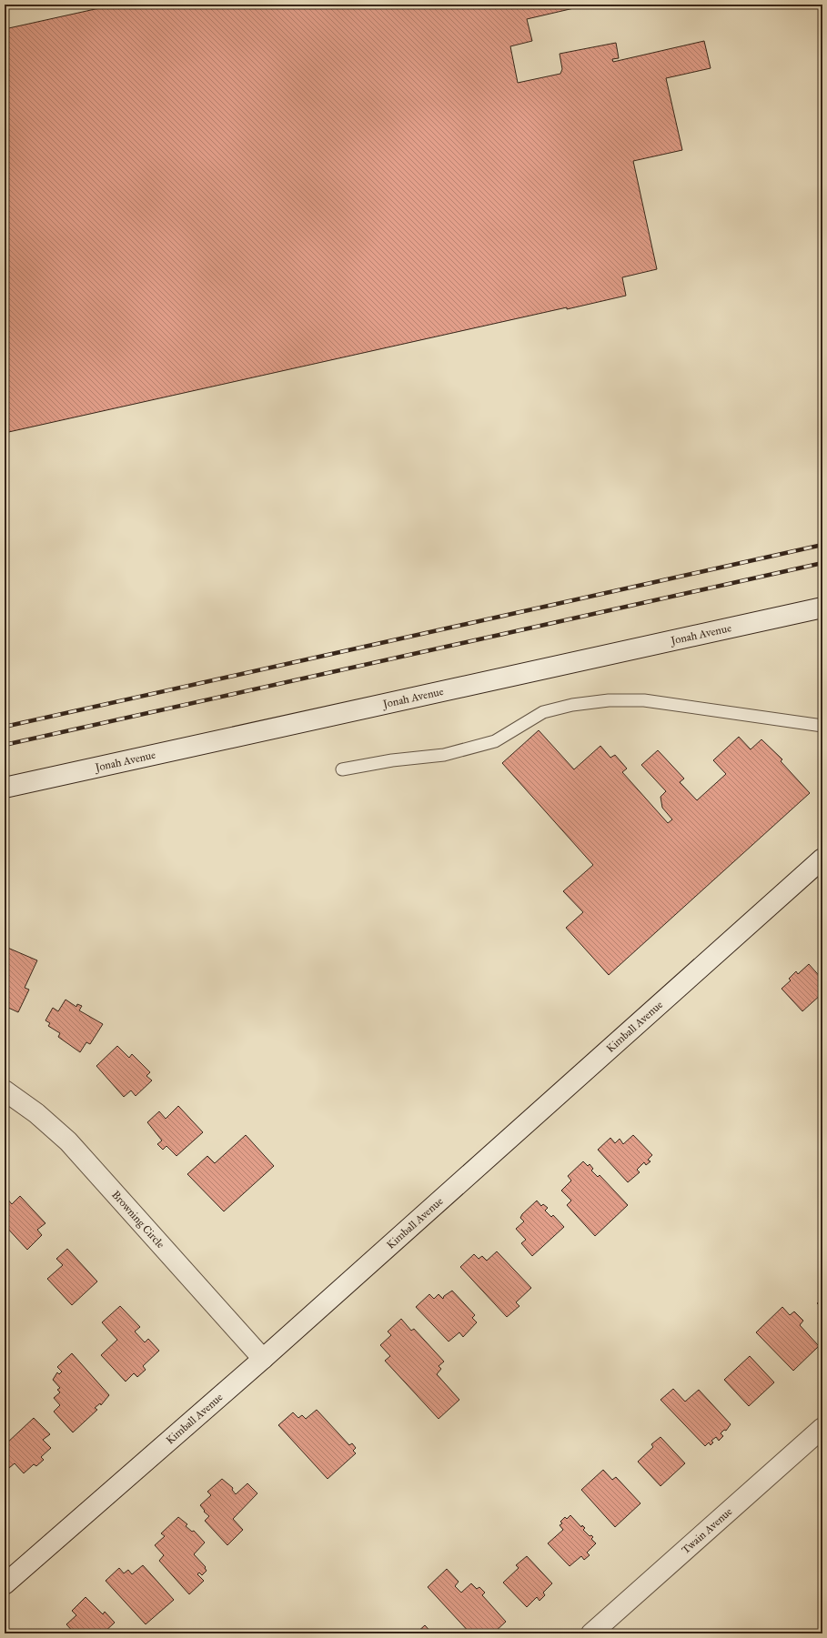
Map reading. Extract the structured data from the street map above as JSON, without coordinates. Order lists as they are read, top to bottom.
{
  "streets": {
    "street": [
      "Jonah Avenue",
      "Kimball Avenue",
      "Browning Circle",
      "Twain Avenue"
    ]
  },
  "crossings": [
    ["Kimball Avenue", "Browning Circle"]
  ]
}
